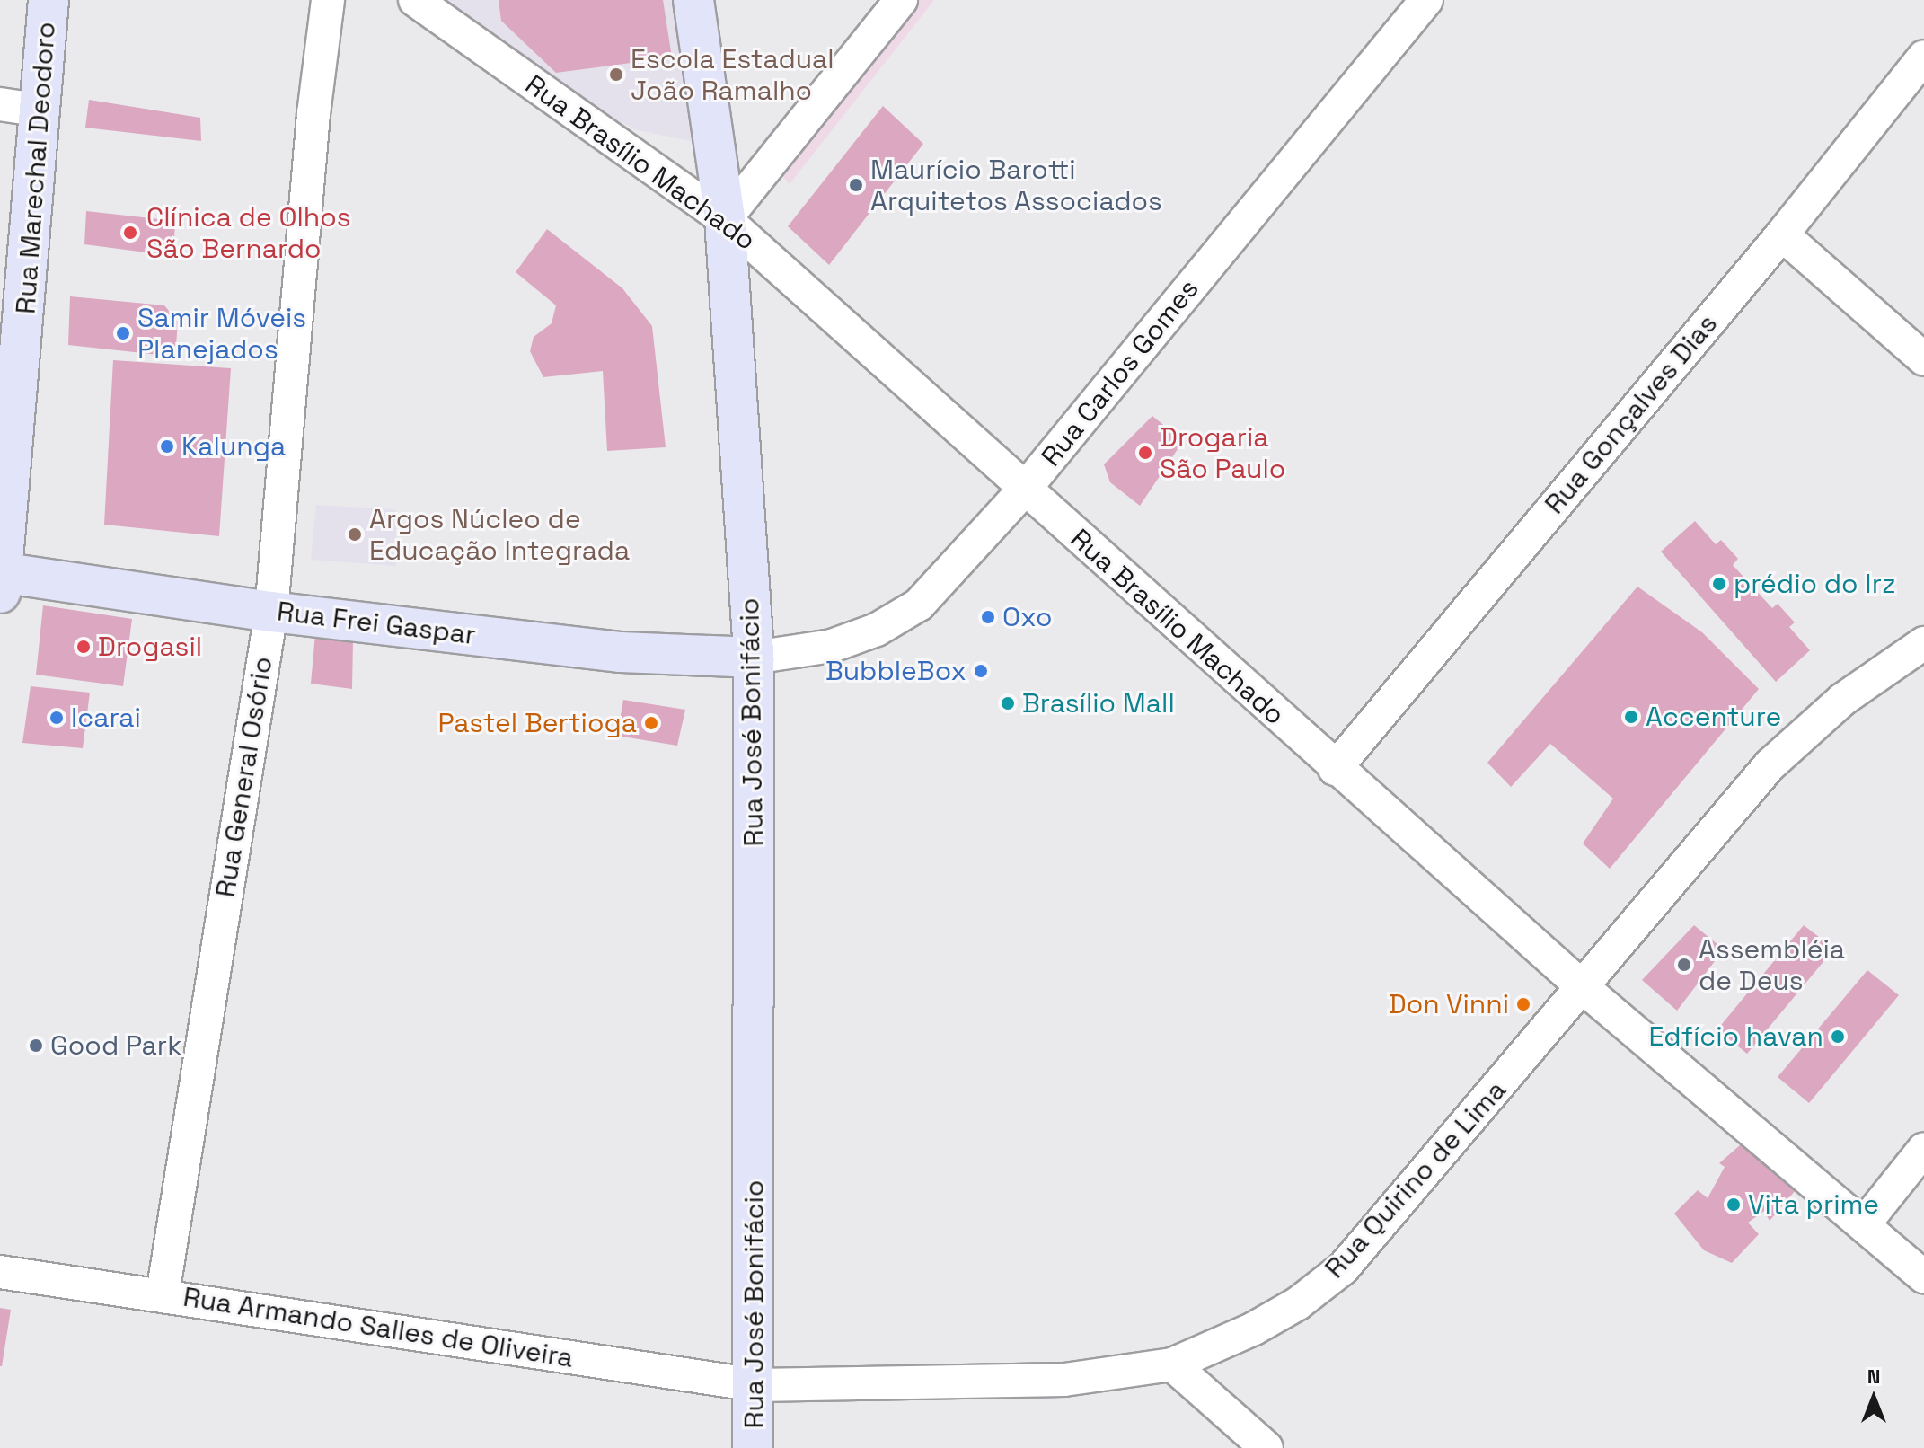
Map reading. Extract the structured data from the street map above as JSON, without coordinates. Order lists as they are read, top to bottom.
{
  "streets": {
    "street": [
      "Rua Brasílio Machado",
      "Rua Marechal Deodoro",
      "Rua Carlos Gomes",
      "Rua Gonçalves Dias",
      "Rua Frei Gaspar",
      "Rua José Bonifácio",
      "Rua General Osório",
      "Rua Quirino de Lima",
      "Rua Armando Salles de Oliveira"
    ]
  },
  "crossings": [
    ["Rua Brasílio Machado", "Rua Carlos Gomes"],
    ["Rua Brasílio Machado", "Rua Gonçalves Dias"],
    ["Rua Brasílio Machado", "Rua José Bonifácio"],
    ["Rua Brasílio Machado", "Rua Quirino de Lima"],
    ["Rua Marechal Deodoro", "Rua Frei Gaspar"],
    ["Rua Carlos Gomes", "Rua Frei Gaspar"],
    ["Rua Carlos Gomes", "Rua José Bonifácio"],
    ["Rua Frei Gaspar", "Rua José Bonifácio"],
    ["Rua Frei Gaspar", "Rua General Osório"],
    ["Rua José Bonifácio", "Rua Quirino de Lima"],
    ["Rua José Bonifácio", "Rua Armando Salles de Oliveira"],
    ["Rua General Osório", "Rua Armando Salles de Oliveira"],
    ["Rua Quirino de Lima", "Rua Armando Salles de Oliveira"]
  ],
  "places": [
    "Escola Estadual João Ramalho",
    "Maurício Barotti Arquitetos Associados",
    "Clínica de Olhos São Bernardo",
    "Samir Móveis Planejados",
    "Kalunga",
    "Drogaria São Paulo",
    "Argos Núcleo de Educação Integrada",
    "prédio do lrz",
    "Oxo",
    "Drogasil",
    "BubbleBox",
    "Brasílio Mall",
    "Accenture",
    "Icarai",
    "Pastel Bertioga",
    "Assembléia de Deus",
    "Don Vinni",
    "Edfício havan",
    "Good Park",
    "Vita prime"
  ],
  "north": "top"
}
